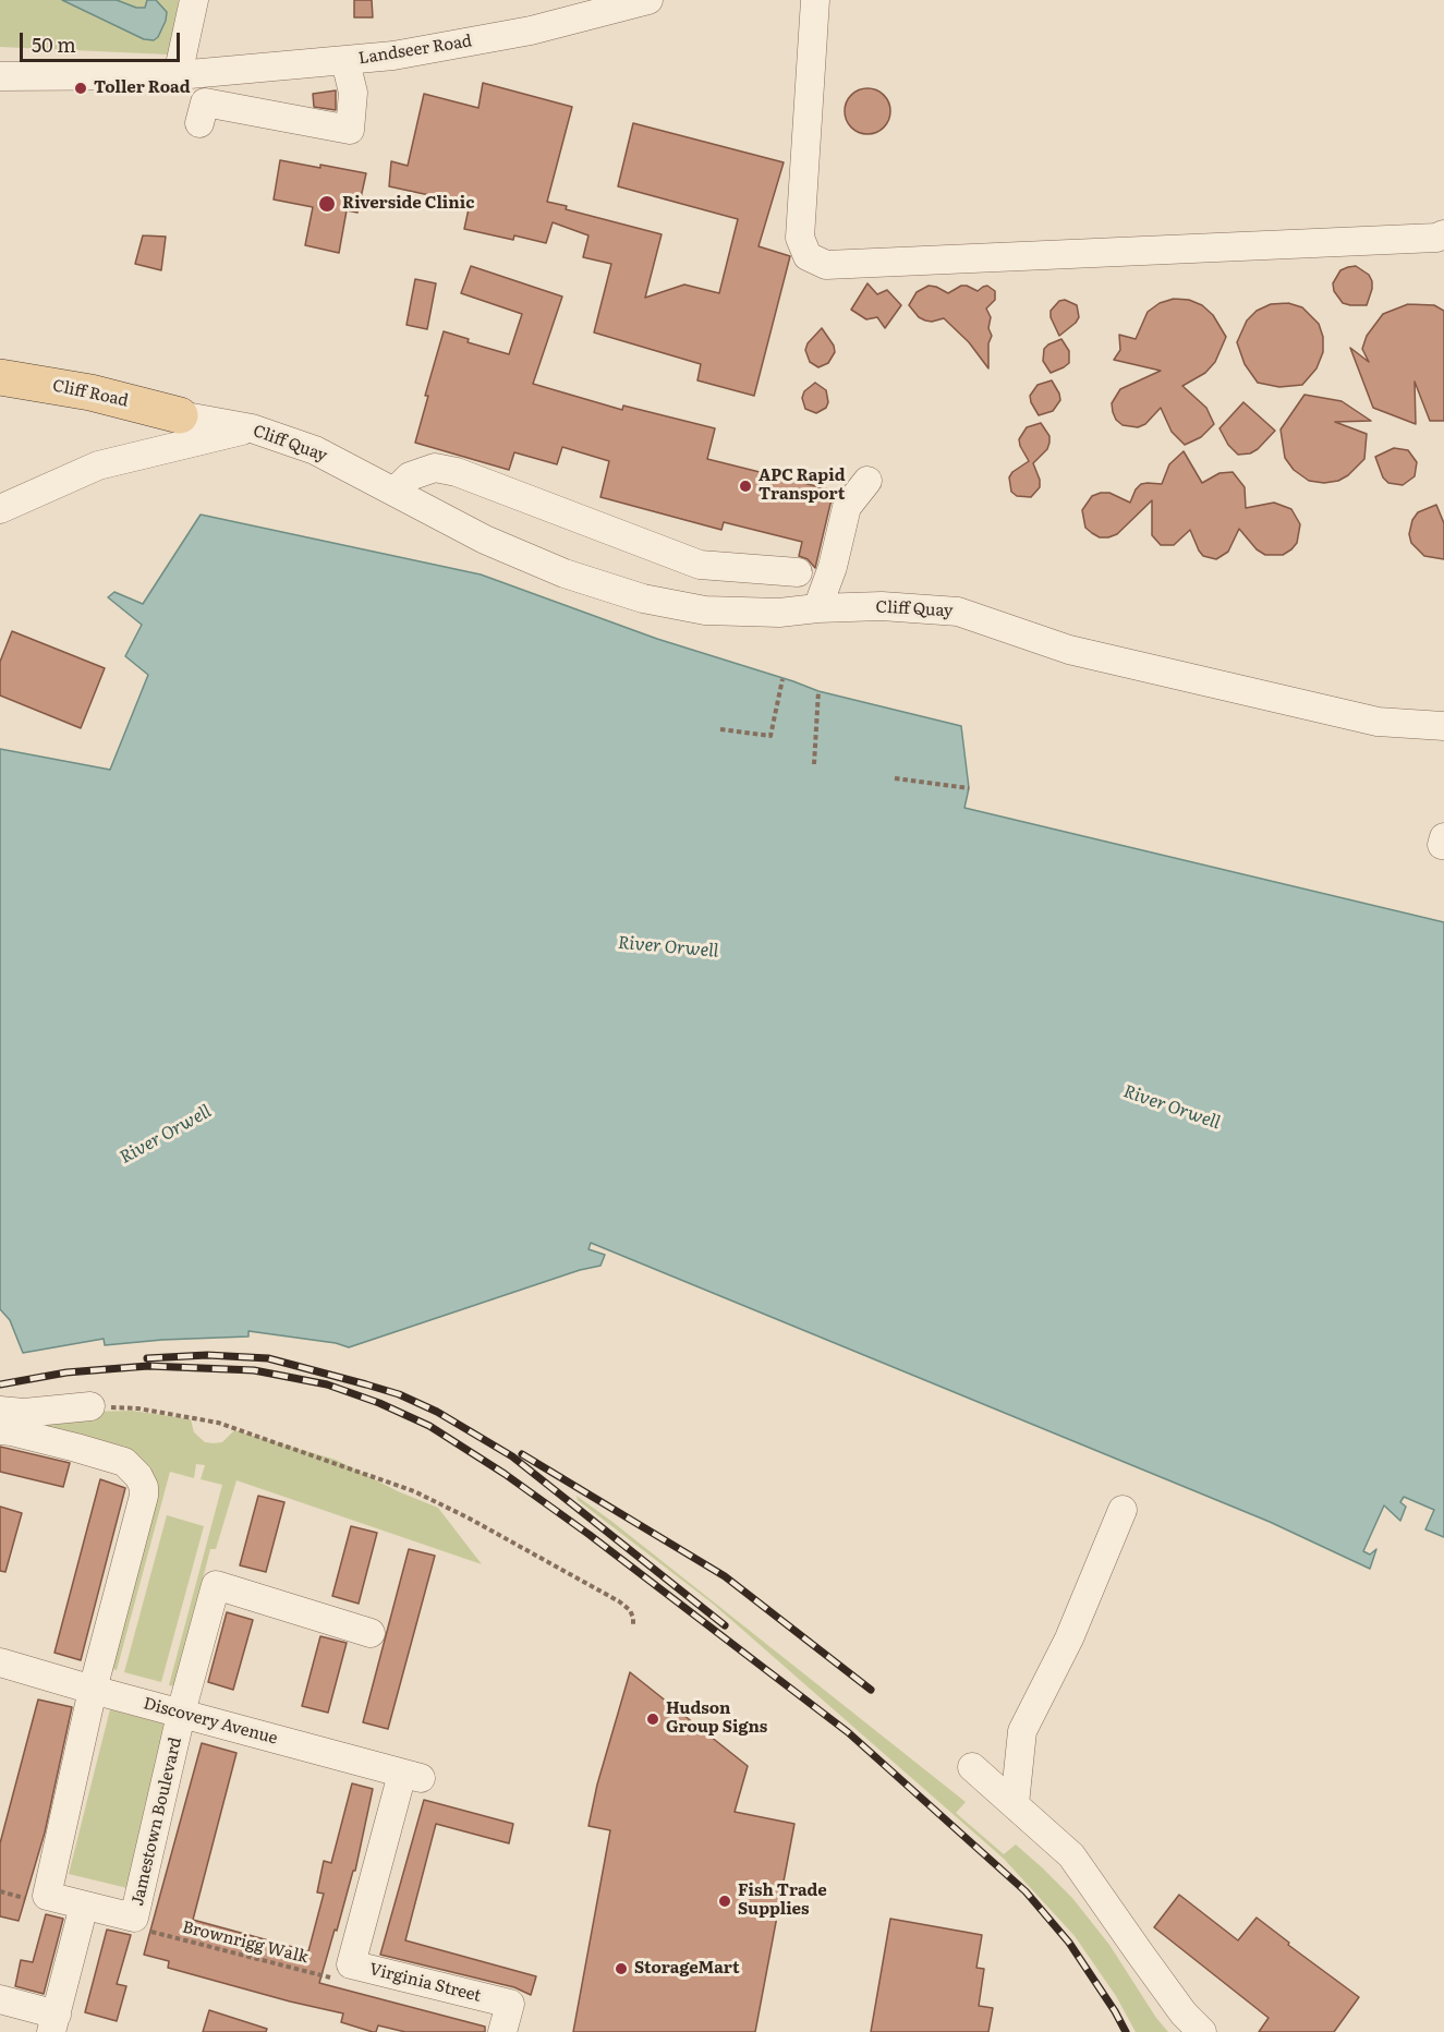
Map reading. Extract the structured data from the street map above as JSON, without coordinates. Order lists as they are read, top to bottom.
{
  "streets": {
    "main road": ["Cliff Road"],
    "street": [
      "Landseer Road",
      "Cliff Quay",
      "Discovery Avenue",
      "Jamestown Boulevard",
      "Virginia Street"
    ],
    "path": ["Brownrigg Walk"]
  },
  "crossings": [
    ["Cliff Road", "Cliff Quay"],
    ["Discovery Avenue", "Jamestown Boulevard"],
    ["Discovery Avenue", "Virginia Street"],
    ["Jamestown Boulevard", "Brownrigg Walk"],
    ["Brownrigg Walk", "Virginia Street"]
  ],
  "water": ["River Orwell"],
  "places": [
    "Toller Road",
    "Riverside Clinic",
    "APC Rapid Transport",
    "Hudson Group Signs",
    "Fish Trade Supplies",
    "StorageMart"
  ],
  "scale_bar": "50 m"
}
